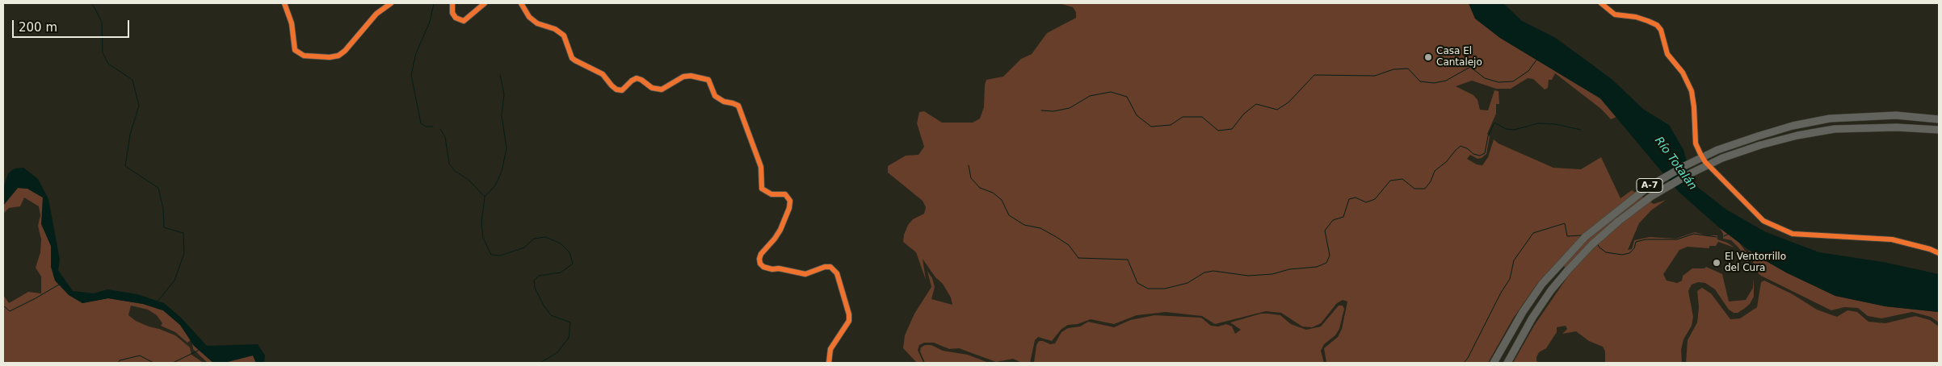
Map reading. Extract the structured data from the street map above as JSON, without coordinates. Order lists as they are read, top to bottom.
{
  "streets": {
    "highway": ["A-7"]
  },
  "water": ["Río Totalán"],
  "places": ["Casa El Cantalejo", "El Ventorrillo del Cura"],
  "scale_bar": "200 m"
}
